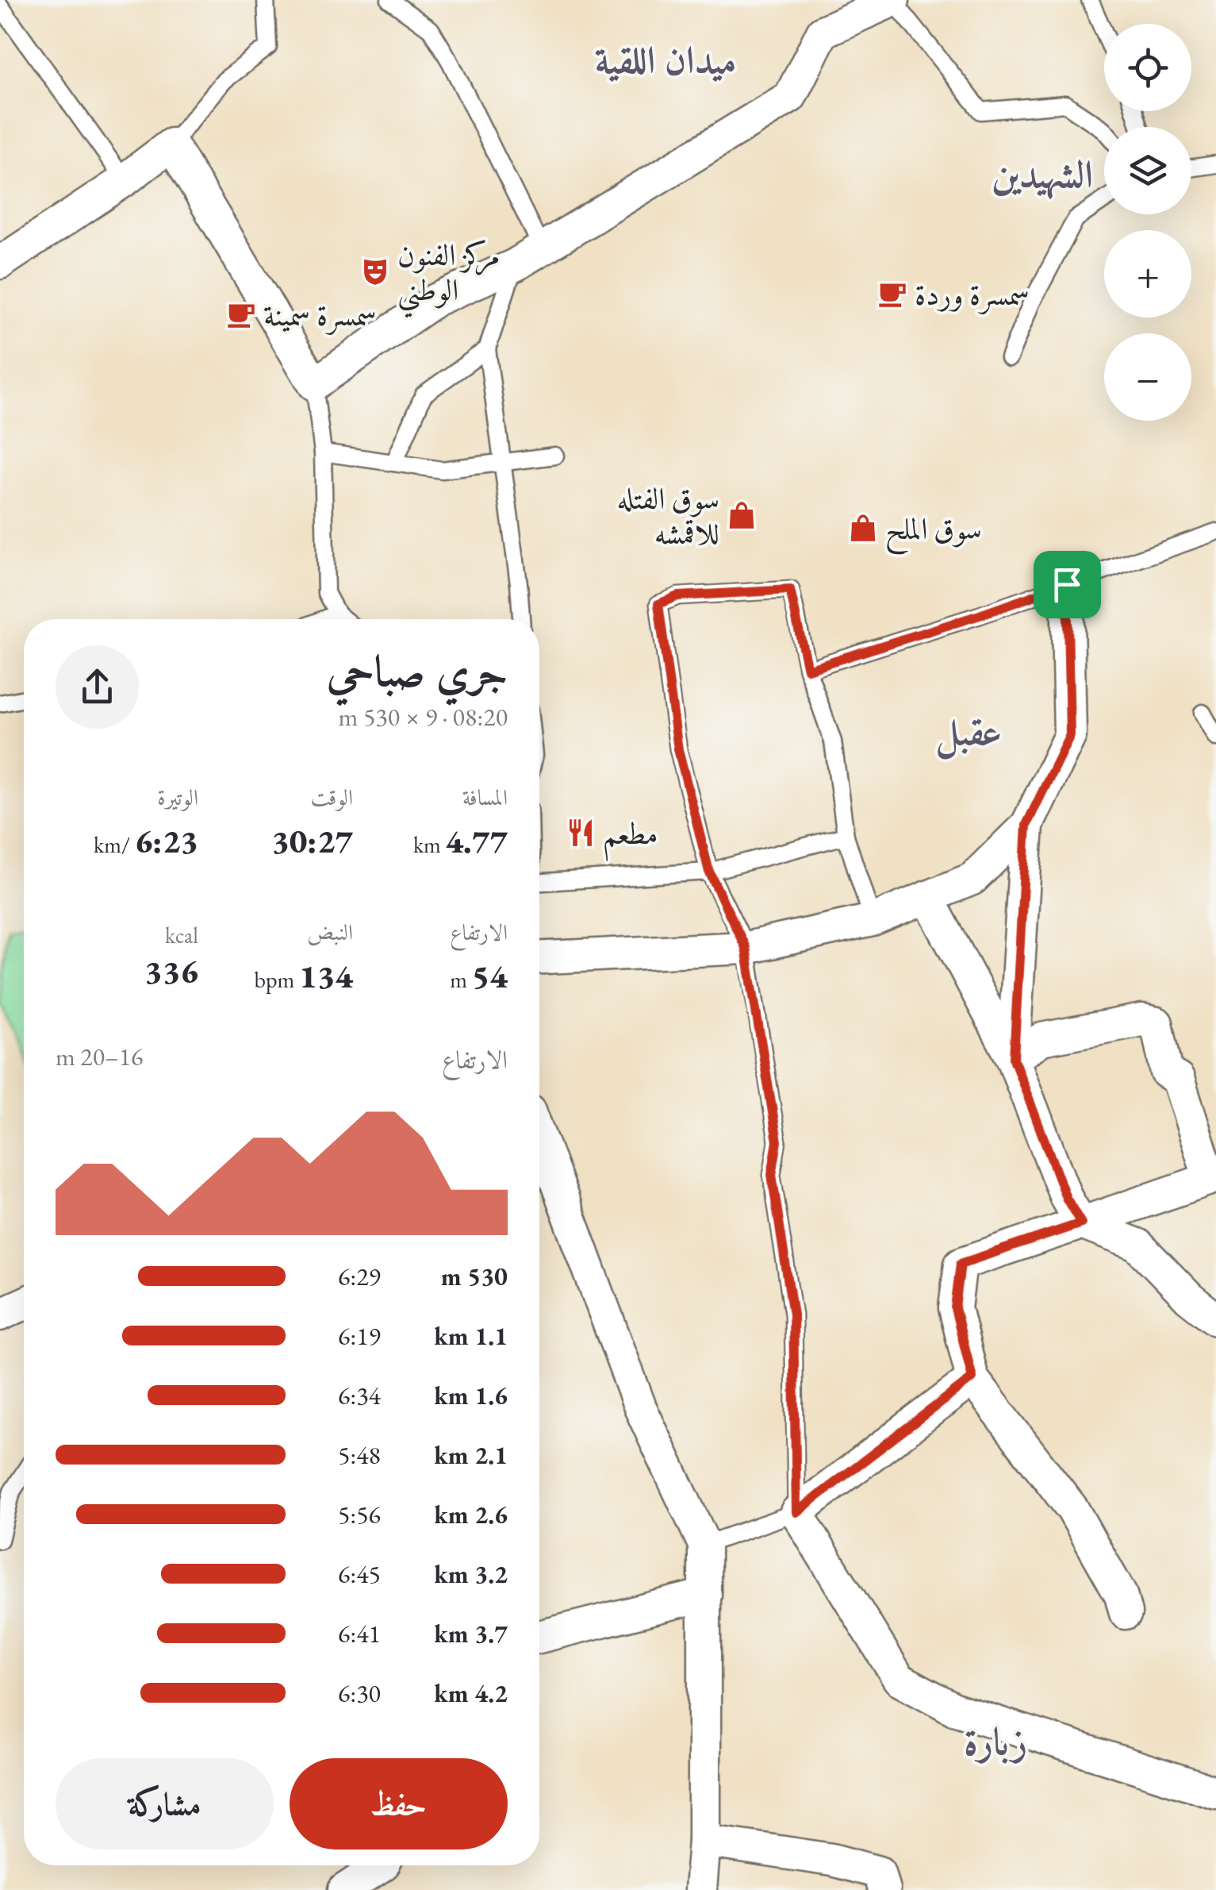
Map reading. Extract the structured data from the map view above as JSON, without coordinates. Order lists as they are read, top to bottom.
{
  "districts": [
    "ميدان اللقية",
    "الشهيدين",
    "عقبل",
    "زبارة"
  ],
  "places": {
    "theatre": ["مركز الفنون الوطني"],
    "cafe": ["سمسرة وردة", "سمسرة سمينة"],
    "shop": ["سوق الفتله للاقمشه", "سوق الملح"],
    "restaurant": ["مطعم"]
  },
  "page": {
    "map_buttons": ["+", "−"],
    "heading": ["جري صباحي", "08:20 · 9 × 530 m"],
    "stats": [
      ["المسافة", "4.77 km"],
      ["الوقت", "30:27"],
      ["الوتيرة", "6:23 /km"],
      ["الارتفاع", "54 m"],
      ["النبض", "134 bpm"],
      ["kcal", "336"]
    ],
    "chart": ["الارتفاع", "16–20 m"],
    "list": [
      {
        "name": "530 m",
        "note": "6:29"
      },
      {
        "name": "1.1 km",
        "note": "6:19"
      },
      {
        "name": "1.6 km",
        "note": "6:34"
      },
      {
        "name": "2.1 km",
        "note": "5:48"
      },
      {
        "name": "2.6 km",
        "note": "5:56"
      },
      {
        "name": "3.2 km",
        "note": "6:45"
      },
      {
        "name": "3.7 km",
        "note": "6:41"
      },
      {
        "name": "4.2 km",
        "note": "6:30"
      }
    ],
    "buttons": ["حفظ", "مشاركة"]
  }
}
